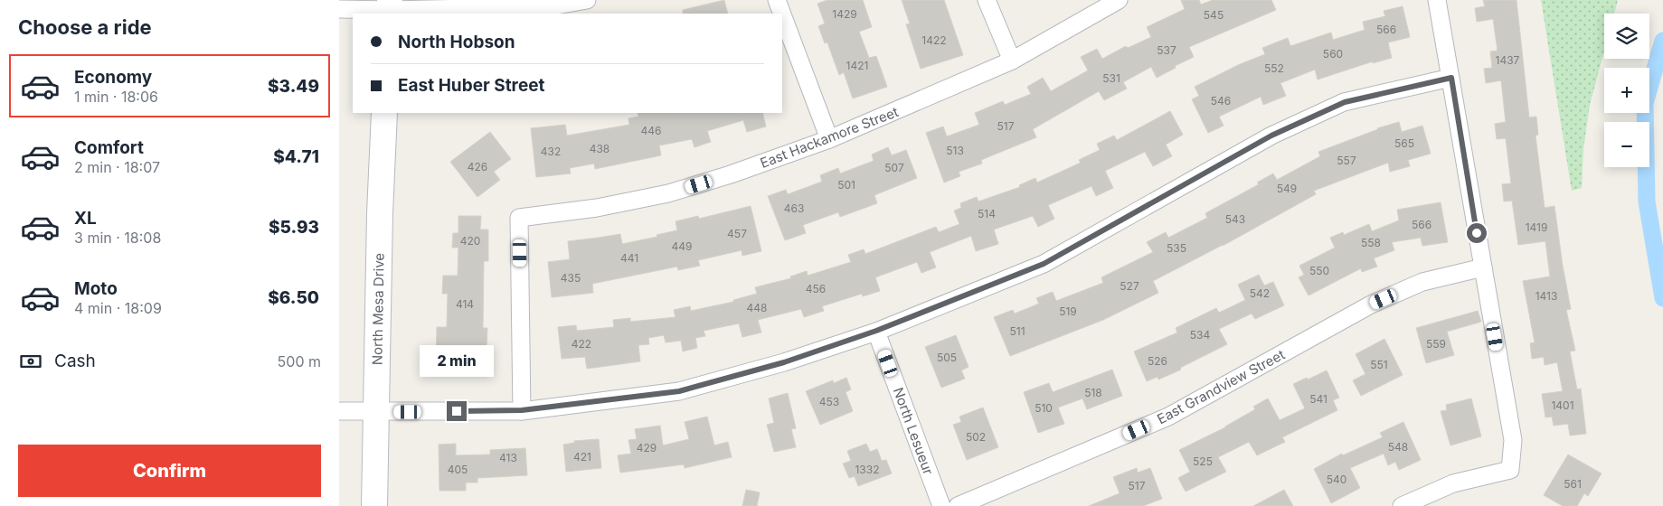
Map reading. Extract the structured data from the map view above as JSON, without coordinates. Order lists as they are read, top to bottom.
{
  "streets": {
    "main road": ["North Mesa Drive"],
    "street": ["East Hackamore Street", "East Grandview Street", "North Lesueur"]
  },
  "house_numbers": [
    "1429",
    "545",
    "566",
    "1422",
    "537",
    "560",
    "1437",
    "1421",
    "552",
    "531",
    "546",
    "517",
    "446",
    "565",
    "438",
    "513",
    "432",
    "557",
    "426",
    "507",
    "501",
    "549",
    "463",
    "514",
    "543",
    "566",
    "1419",
    "457",
    "420",
    "558",
    "449",
    "535",
    "441",
    "550",
    "435",
    "527",
    "456",
    "542",
    "1413",
    "414",
    "448",
    "519",
    "511",
    "534",
    "422",
    "559",
    "505",
    "526",
    "551",
    "518",
    "541",
    "453",
    "1401",
    "510",
    "502",
    "548",
    "429",
    "421",
    "413",
    "525",
    "405",
    "1332",
    "540",
    "561",
    "517"
  ],
  "page": {
    "heading": "Choose a ride",
    "map_buttons": ["+", "−"],
    "banner": ["North Hobson", "East Huber Street"],
    "list": [
      {
        "name": "Economy",
        "note": "1 min · 18:06",
        "value": "$3.49"
      },
      {
        "name": "Comfort",
        "note": "2 min · 18:07",
        "value": "$4.71"
      },
      {
        "name": "XL",
        "note": "3 min · 18:08",
        "value": "$5.93"
      },
      {
        "name": "Moto",
        "note": "4 min · 18:09",
        "value": "$6.50"
      }
    ],
    "pay": ["Cash", "500 m"],
    "bubble": "2 min",
    "buttons": "Confirm"
  }
}
